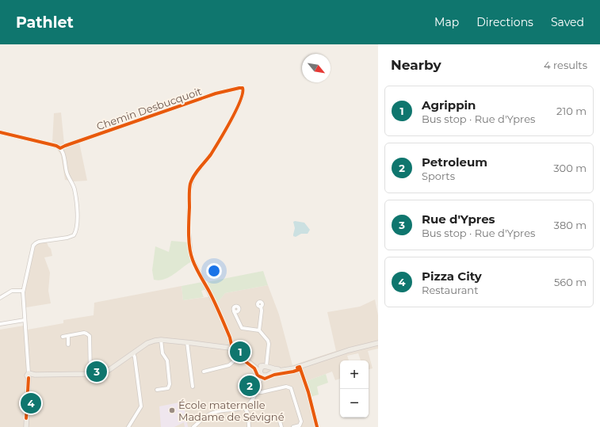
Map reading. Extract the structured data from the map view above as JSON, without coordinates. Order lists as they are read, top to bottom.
{
  "streets": {
    "street": ["Chemin Desbucquoit"]
  },
  "places": ["École maternelle Madame de Sévigné"],
  "north": "bottom right",
  "page": {
    "header": "Pathlet",
    "nav": ["Map", "Directions", "Saved"],
    "heading": ["Nearby", "4 results"],
    "list": [
      {
        "mark": "1",
        "name": "Agrippin",
        "note": "Bus stop · Rue d'Ypres",
        "value": "210 m"
      },
      {
        "mark": "2",
        "name": "Petroleum",
        "note": "Sports",
        "value": "300 m"
      },
      {
        "mark": "3",
        "name": "Rue d'Ypres",
        "note": "Bus stop · Rue d'Ypres",
        "value": "380 m"
      },
      {
        "mark": "4",
        "name": "Pizza City",
        "note": "Restaurant",
        "value": "560 m"
      }
    ],
    "pins": [
      "1",
      "3",
      "2",
      "4"
    ],
    "map_buttons": ["+", "−"]
  }
}
